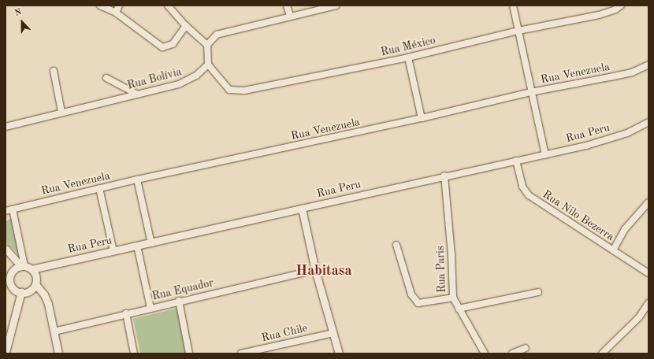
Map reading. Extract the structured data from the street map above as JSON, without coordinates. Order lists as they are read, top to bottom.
{
  "streets": {
    "street": [
      "Rua México",
      "Rua Venezuela",
      "Rua Bolívia",
      "Rua Peru",
      "Rua Nilo Bezerra",
      "Rua Paris",
      "Rua Equador",
      "Rua Chile"
    ]
  },
  "crossings": [
    ["Rua México", "Rua Bolívia"],
    ["Rua Peru", "Rua Nilo Bezerra"],
    ["Rua Peru", "Rua Paris"]
  ],
  "districts": ["Habitasa"],
  "north": "top"
}
